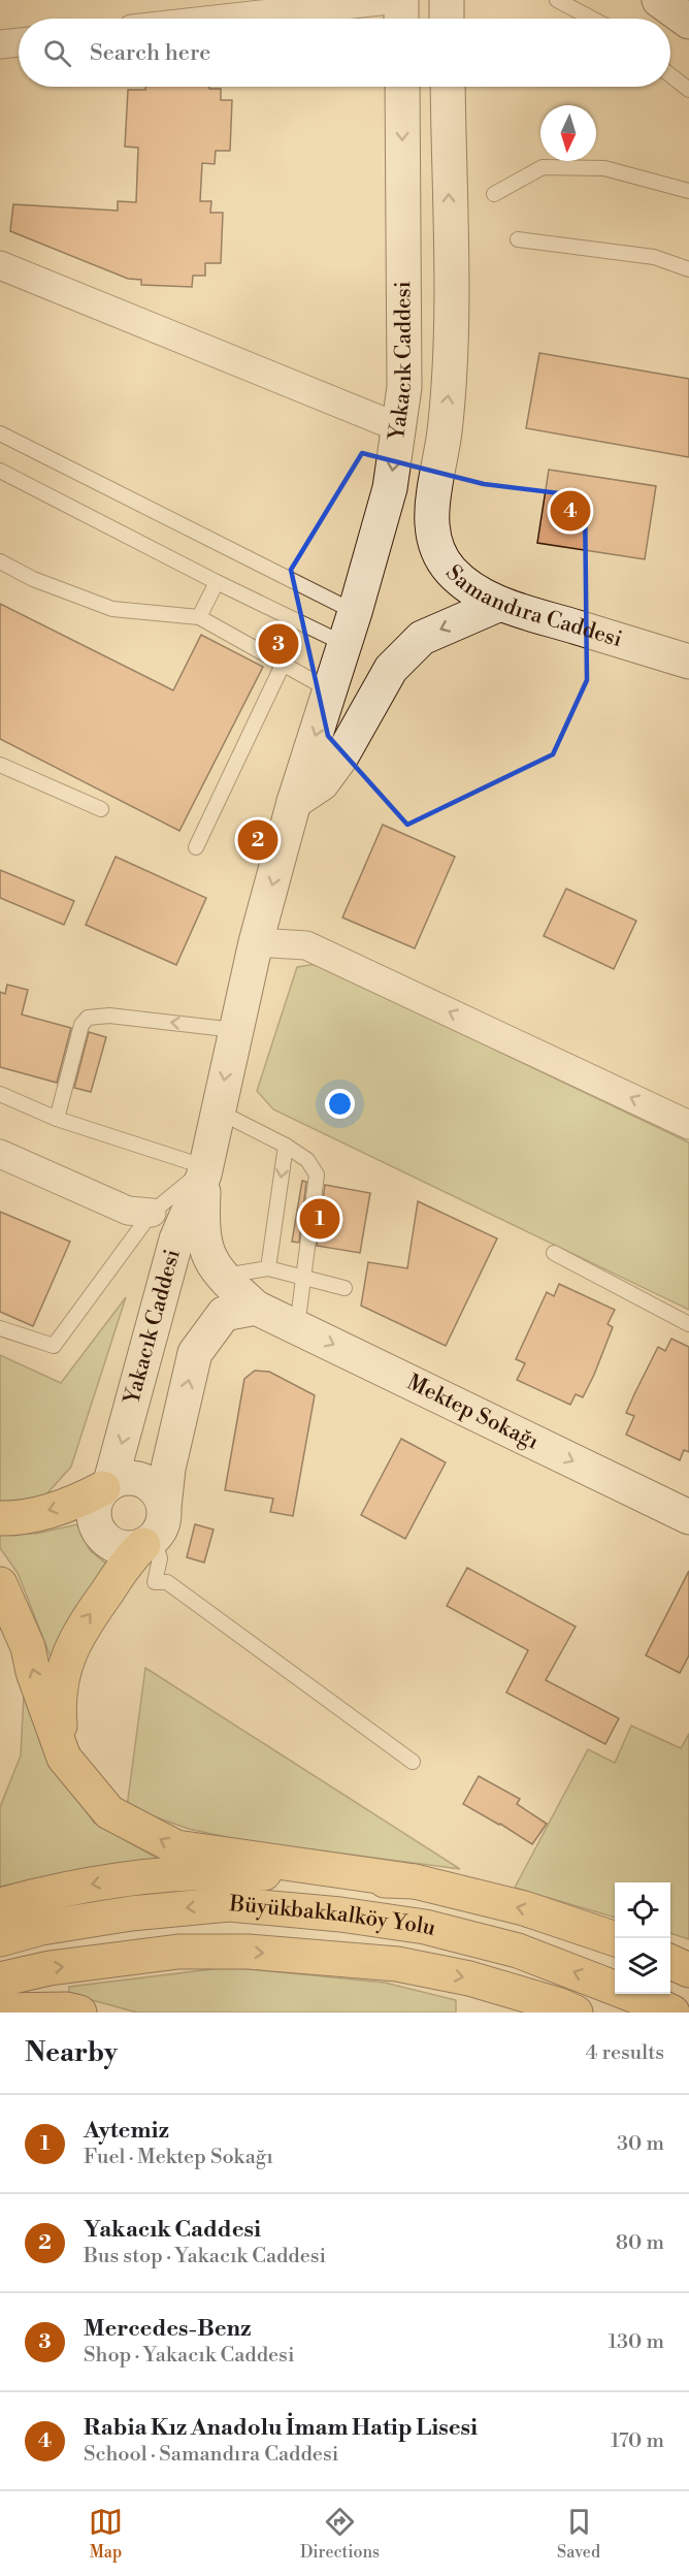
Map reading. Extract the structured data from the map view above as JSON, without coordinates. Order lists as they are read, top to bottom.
{
  "streets": {
    "highway": ["Büyükbakkalköy Yolu"],
    "main road": ["Yakacık Caddesi", "Samandıra Caddesi", "Mektep Sokağı"]
  },
  "crossings": [
    ["Yakacık Caddesi", "Mektep Sokağı"]
  ],
  "one_way": ["Yakacık Caddesi", "Samandıra Caddesi", "Mektep Sokağı"],
  "north": "bottom",
  "page": {
    "search": "Search here",
    "pins": [
      "4",
      "3",
      "2",
      "1"
    ],
    "heading": ["Nearby", "4 results"],
    "list": [
      {
        "mark": "1",
        "name": "Aytemiz",
        "note": "Fuel · Mektep Sokağı",
        "value": "30 m"
      },
      {
        "mark": "2",
        "name": "Yakacık Caddesi",
        "note": "Bus stop · Yakacık Caddesi",
        "value": "80 m"
      },
      {
        "mark": "3",
        "name": "Mercedes-Benz",
        "note": "Shop · Yakacık Caddesi",
        "value": "130 m"
      },
      {
        "mark": "4",
        "name": "Rabia Kız Anadolu İmam Hatip Lisesi",
        "note": "School · Samandıra Caddesi",
        "value": "170 m"
      }
    ],
    "nav": ["Map", "Directions", "Saved"]
  }
}
